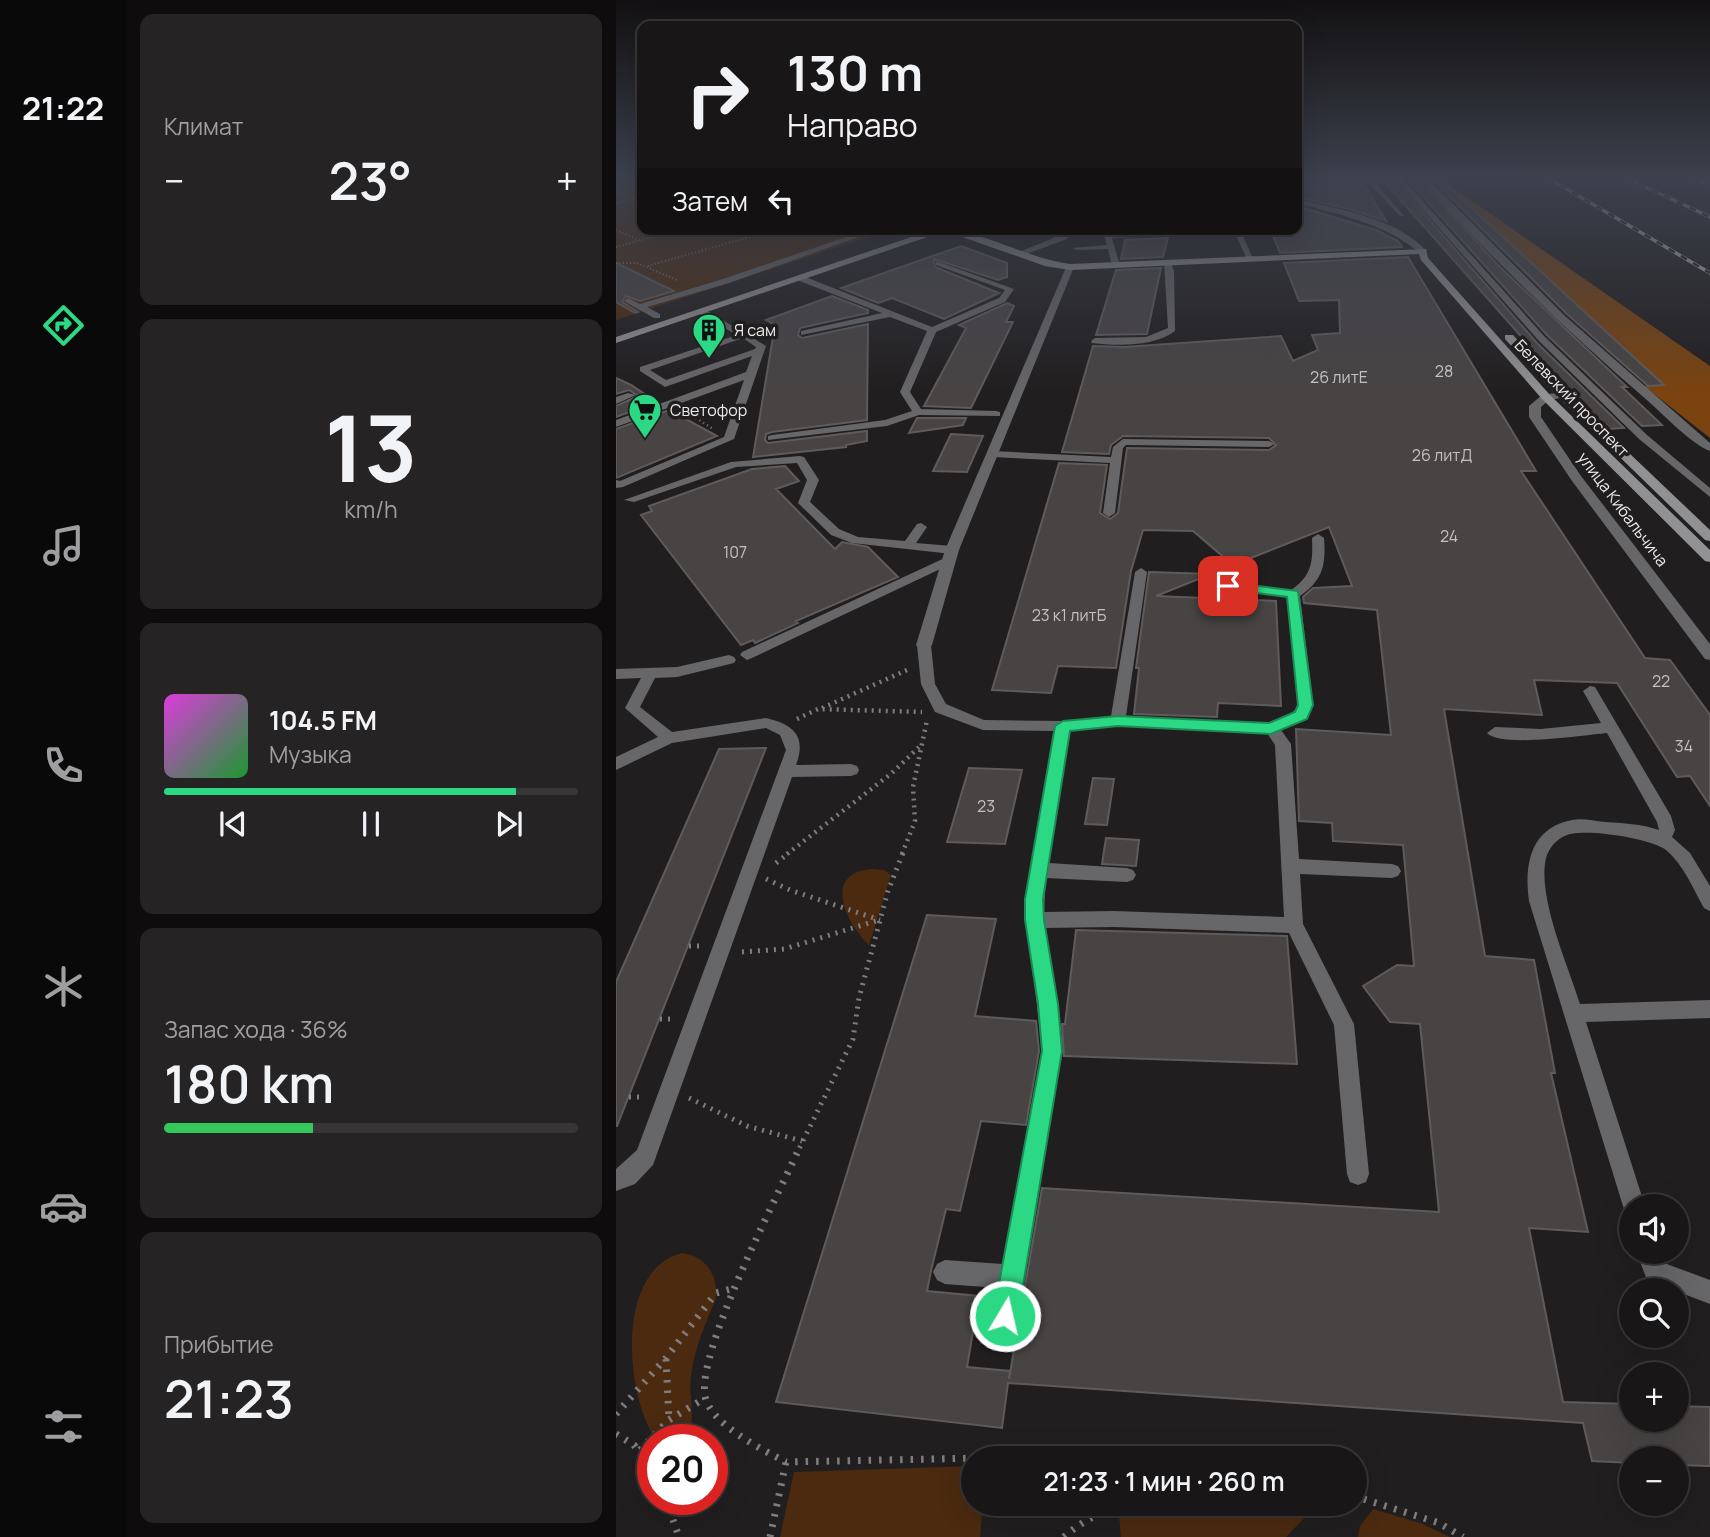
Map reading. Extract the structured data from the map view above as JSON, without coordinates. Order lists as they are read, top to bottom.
{
  "streets": {
    "street": ["Белевский проспект", "улица Кибальчича"]
  },
  "crossings": [
    ["Белевский проспект", "улица Кибальчича"]
  ],
  "places": {
    "building": ["Я сам"],
    "supermarket": ["Светофор"]
  },
  "house_numbers": [
    "28",
    "26 литЕ",
    "26 литД",
    "24",
    "107",
    "23 к1 литБ",
    "22",
    "34",
    "23"
  ],
  "page": {
    "tabs": "21:22",
    "tile": [
      "Климат",
      ["13", "km/h"],
      ["Запас хода · 36%", "180 km"],
      ["Прибытие", "21:23"]
    ],
    "turn": ["130 m", "Направо"],
    "heat": ["−", "23°", "+"],
    "then": "Затем",
    "song": ["104.5 FM", "Музыка"],
    "map_buttons": ["+", "−"],
    "limit": "20",
    "trip": "21:23 · 1 мин · 260 m"
  }
}
